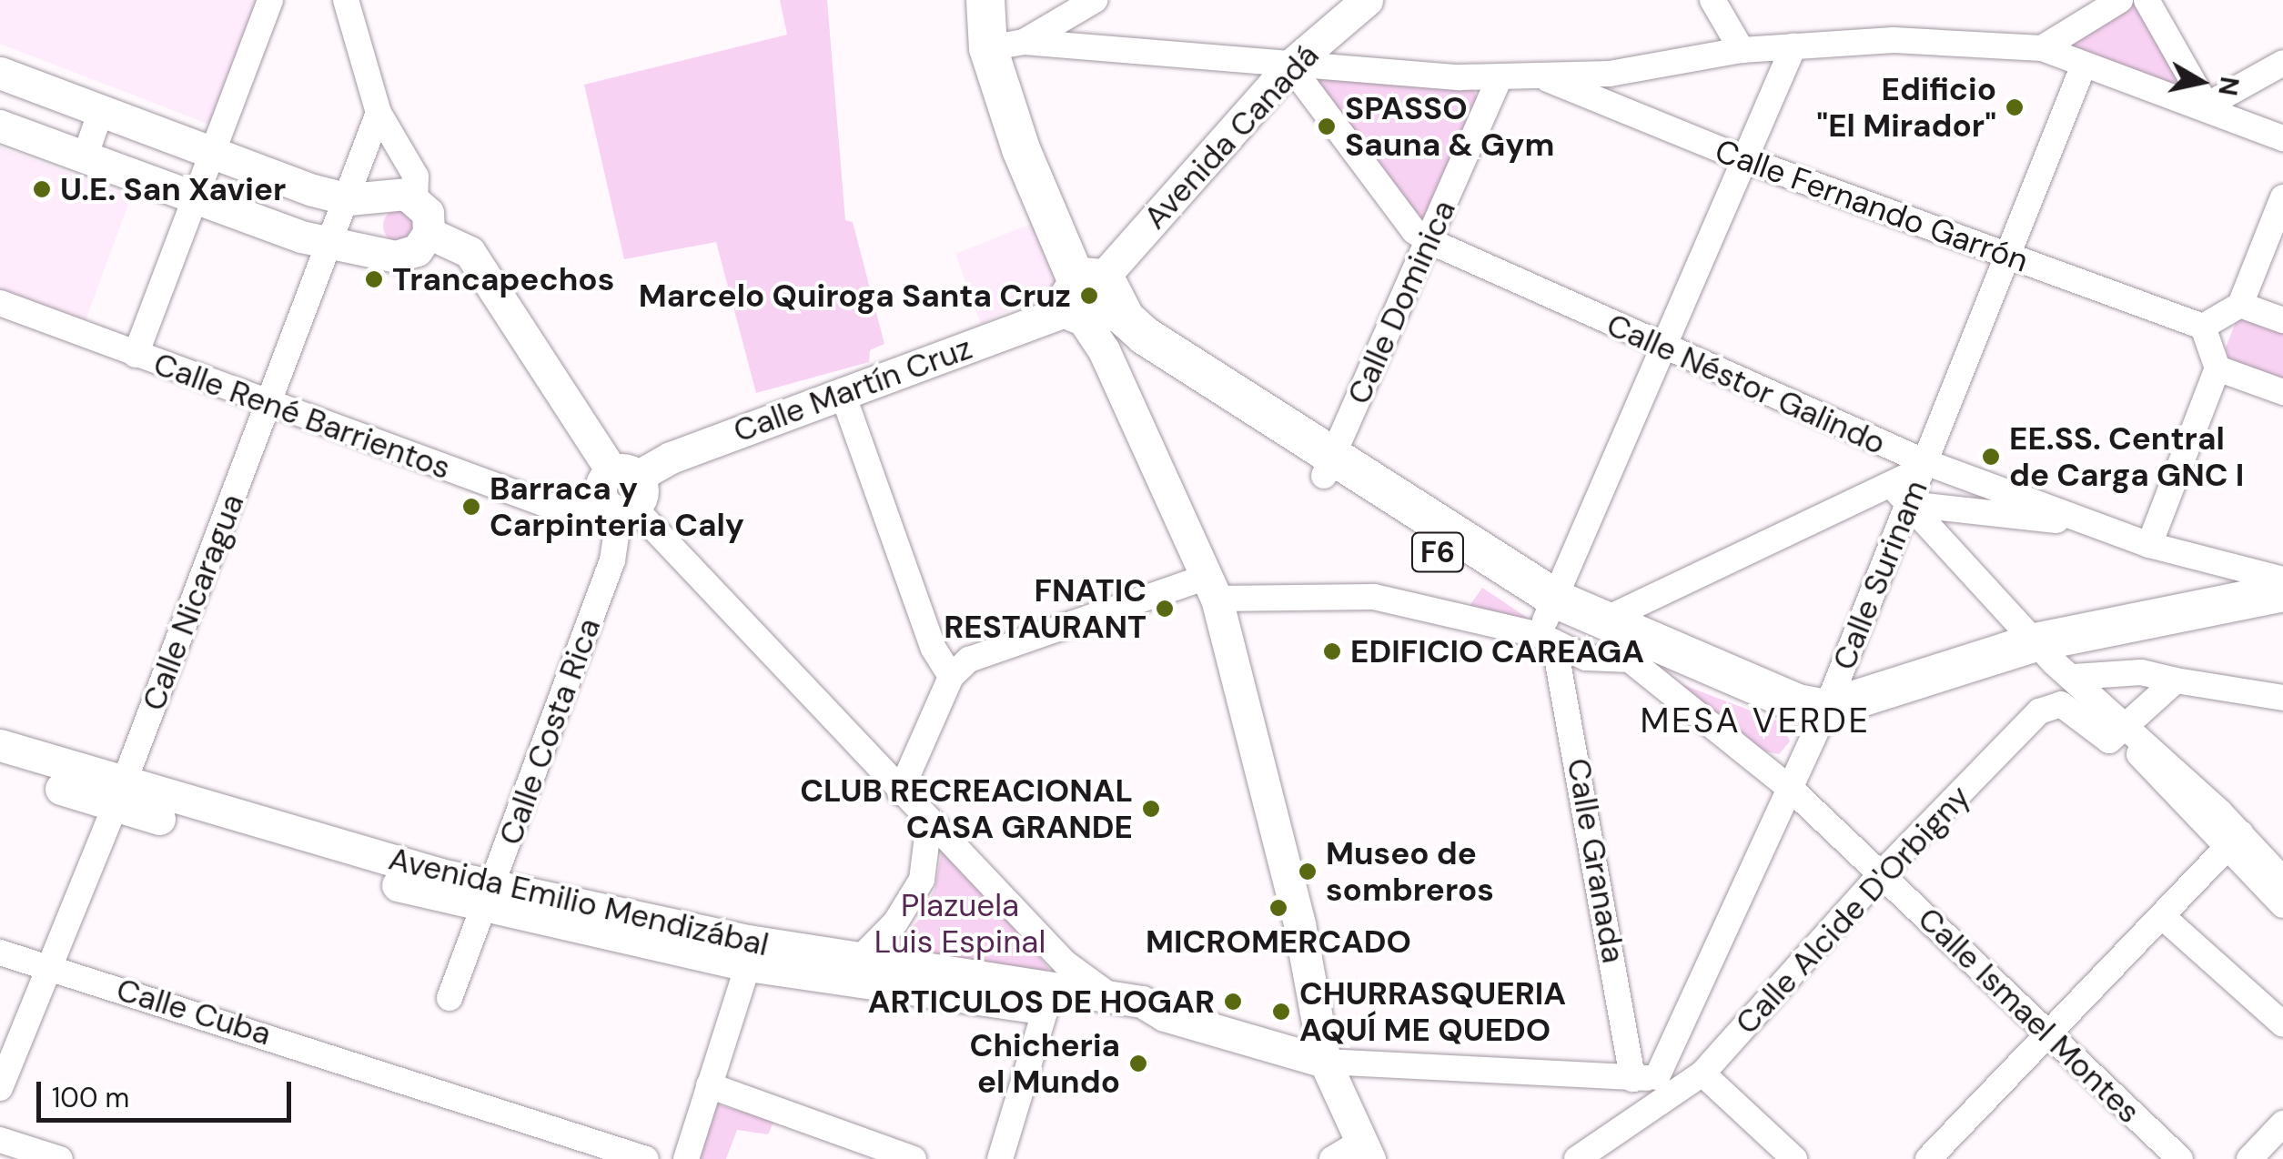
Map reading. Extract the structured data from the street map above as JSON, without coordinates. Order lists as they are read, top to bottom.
{
  "streets": {
    "highway": ["F6"],
    "main road": ["Avenida Canadá", "Calle Martín Cruz", "Avenida Emilio Mendizábal"],
    "street": [
      "Calle Fernando Garrón",
      "Calle Dominica",
      "Calle Néstor Galindo",
      "Calle René Barrientos",
      "Calle Surinam",
      "Calle Nicaragua",
      "Calle Costa Rica",
      "Calle Granada",
      "Calle Alcide D'Orbigny",
      "Calle Cuba",
      "Calle Ismael Montes"
    ]
  },
  "crossings": [
    ["Avenida Canadá", "Calle Néstor Galindo"],
    ["Avenida Canadá", "Calle Martín Cruz"],
    ["Avenida Canadá", "F6"],
    ["Calle Fernando Garrón", "Calle Surinam"],
    ["Calle Dominica", "Calle Néstor Galindo"],
    ["Calle Dominica", "F6"],
    ["Calle Néstor Galindo", "Calle Surinam"],
    ["Calle Martín Cruz", "Calle René Barrientos"],
    ["Calle Martín Cruz", "F6"],
    ["Calle Martín Cruz", "Calle Costa Rica"],
    ["Calle René Barrientos", "Calle Nicaragua"],
    ["Calle René Barrientos", "Calle Costa Rica"],
    ["F6", "Calle Surinam"],
    ["F6", "Calle Granada"],
    ["F6", "Calle Ismael Montes"],
    ["Calle Surinam", "Calle Granada"],
    ["Calle Surinam", "Avenida Emilio Mendizábal"],
    ["Calle Surinam", "Calle Alcide D'Orbigny"],
    ["Calle Surinam", "Calle Ismael Montes"],
    ["Calle Nicaragua", "Avenida Emilio Mendizábal"],
    ["Calle Nicaragua", "Calle Cuba"],
    ["Calle Costa Rica", "Avenida Emilio Mendizábal"],
    ["Calle Granada", "Avenida Emilio Mendizábal"],
    ["Calle Granada", "Calle Alcide D'Orbigny"],
    ["Avenida Emilio Mendizábal", "Calle Alcide D'Orbigny"],
    ["Calle Alcide D'Orbigny", "Calle Ismael Montes"]
  ],
  "districts": ["MESA VERDE"],
  "parks": ["Plazuela Luis Espinal"],
  "places": [
    "Edificio \"El Mirador\"",
    "SPASSO Sauna & Gym",
    "U.E. San Xavier",
    "Trancapechos",
    "Marcelo Quiroga Santa Cruz",
    "EE.SS. Central de Carga GNC I",
    "Barraca y Carpinteria Caly",
    "FNATIC RESTAURANT",
    "EDIFICIO CAREAGA",
    "CLUB RECREACIONAL CASA GRANDE",
    "Museo de sombreros",
    "MICROMERCADO",
    "ARTICULOS DE HOGAR",
    "CHURRASQUERIA AQUÍ ME QUEDO",
    "Chicheria el Mundo"
  ],
  "scale_bar": "100 m",
  "north": "right"
}
